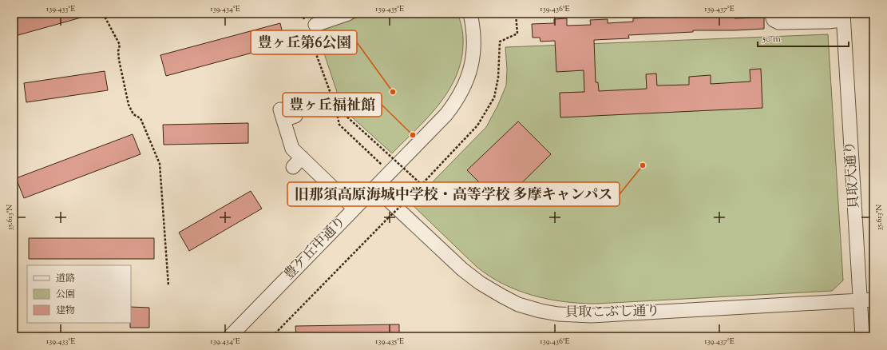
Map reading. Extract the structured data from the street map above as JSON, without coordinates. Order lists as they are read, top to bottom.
{
  "streets": {
    "street": ["貝取大通り", "豊ケ丘中通り", "貝取こぶし通り"]
  },
  "crossings": [
    ["貝取大通り", "貝取こぶし通り"],
    ["豊ケ丘中通り", "貝取こぶし通り"]
  ],
  "places": ["豊ヶ丘第6公園", "豊ヶ丘福祉館", "旧那須高原海城中学校・高等学校 多摩キャンパス"],
  "legend": ["道路", "公園", "建物"],
  "scale_bar": "50 m",
  "coordinates": [
    "139.433°E",
    "139.434°E",
    "139.435°E",
    "139.436°E",
    "139.437°E",
    "35.613°N"
  ]
}
